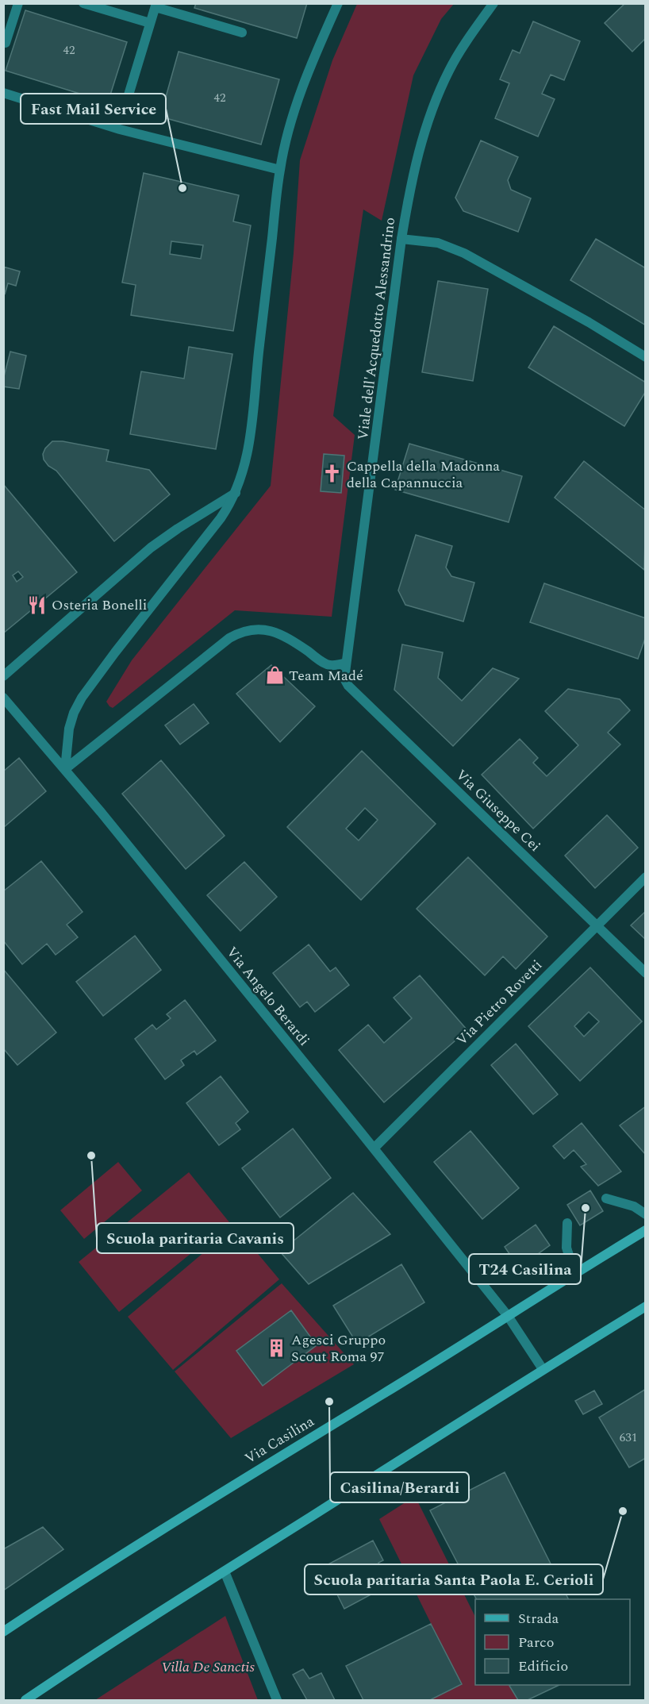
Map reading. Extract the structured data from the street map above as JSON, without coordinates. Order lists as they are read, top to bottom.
{
  "streets": {
    "main road": ["Via Casilina"],
    "street": [
      "Viale dell'Acquedotto Alessandrino",
      "Via Giuseppe Cei",
      "Via Angelo Berardi",
      "Via Pietro Rovetti"
    ]
  },
  "crossings": [
    ["Viale dell'Acquedotto Alessandrino", "Via Giuseppe Cei"],
    ["Via Giuseppe Cei", "Via Pietro Rovetti"],
    ["Via Angelo Berardi", "Via Pietro Rovetti"],
    ["Via Angelo Berardi", "Via Casilina"]
  ],
  "parks": ["Villa De Sanctis"],
  "places": {
    "other": [
      "Fast Mail Service",
      "Scuola paritaria Cavanis",
      "T24 Casilina",
      "Casilina/Berardi",
      "Scuola paritaria Santa Paola E. Cerioli"
    ],
    "church": ["Cappella della Madonna della Capannuccia"],
    "restaurant": ["Osteria Bonelli"],
    "shop": ["Team Madé"],
    "building": ["Agesci Gruppo Scout Roma 97"]
  },
  "house_numbers": ["42", "42", "631"],
  "legend": ["Strada", "Parco", "Edificio"]
}
